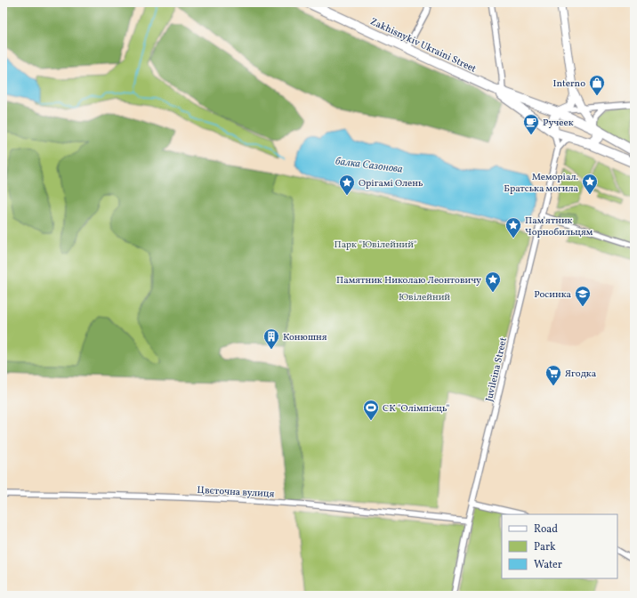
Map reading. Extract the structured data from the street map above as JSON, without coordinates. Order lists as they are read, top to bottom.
{
  "streets": {
    "highway": ["Zakhisnykiv Ukraini Street"],
    "street": ["Juvileina Street", "Цвєточна вулиця"]
  },
  "crossings": [
    ["Zakhisnykiv Ukraini Street", "Juvileina Street"],
    ["Juvileina Street", "Цвєточна вулиця"]
  ],
  "water": ["балка Сазонова"],
  "parks": ["Парк \"Ювілейний\"", "Ювілейний"],
  "places": {
    "shop": ["Interno"],
    "cafe": ["Ручеек"],
    "place": [
      "Меморіал. Братська могила",
      "Орігамі Олень",
      "Пам'ятник Чорнобильцям",
      "Памятник Николаю Леонтовичу"
    ],
    "school or university": ["Росинка"],
    "building": ["Конюшня"],
    "supermarket": ["Ягодка"],
    "sports": ["СК \"Олімпієць\""]
  },
  "legend": ["Road", "Park", "Water"]
}
